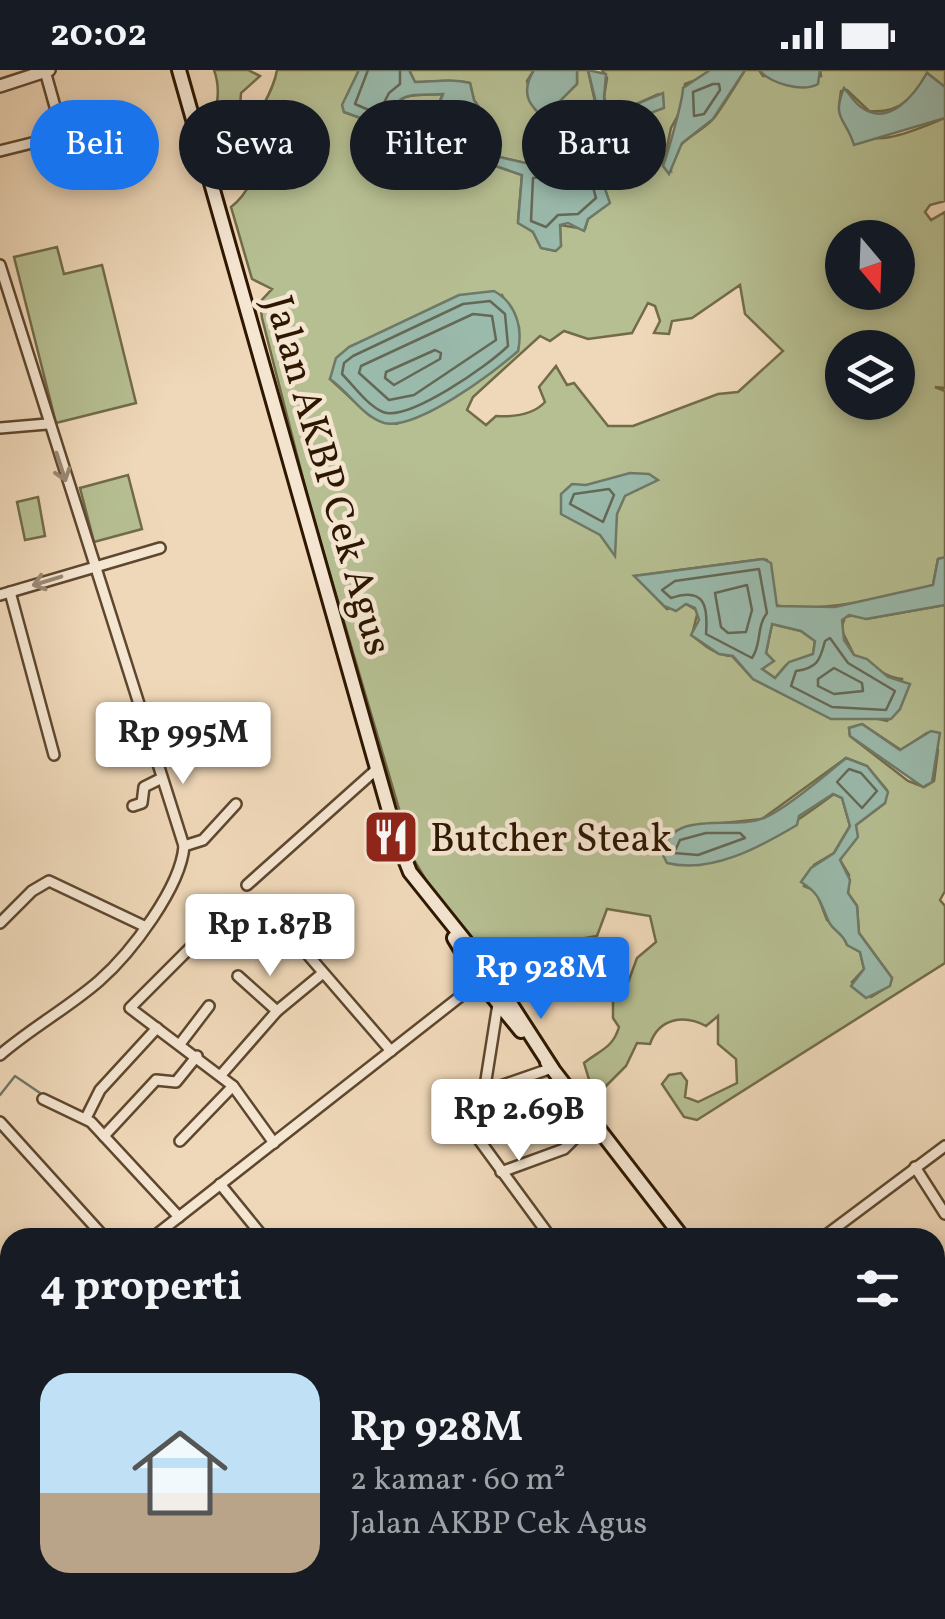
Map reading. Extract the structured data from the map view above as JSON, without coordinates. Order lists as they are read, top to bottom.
{
  "streets": {
    "main road": ["Jalan AKBP Cek Agus"]
  },
  "places": {
    "restaurant": ["Butcher Steak"]
  },
  "north": "bottom",
  "page": {
    "status": "20:02",
    "chip": [
      "Beli",
      "Sewa",
      "Filter",
      "Baru"
    ],
    "price": [
      "Rp 995M",
      "Rp 1.87B",
      "Rp 928M",
      "Rp 2.69B"
    ],
    "heading": "4 properti",
    "list": [
      {
        "name": "Rp 928M",
        "note": "2 kamar · 60 m² · Jalan AKBP Cek Agus"
      }
    ]
  }
}
